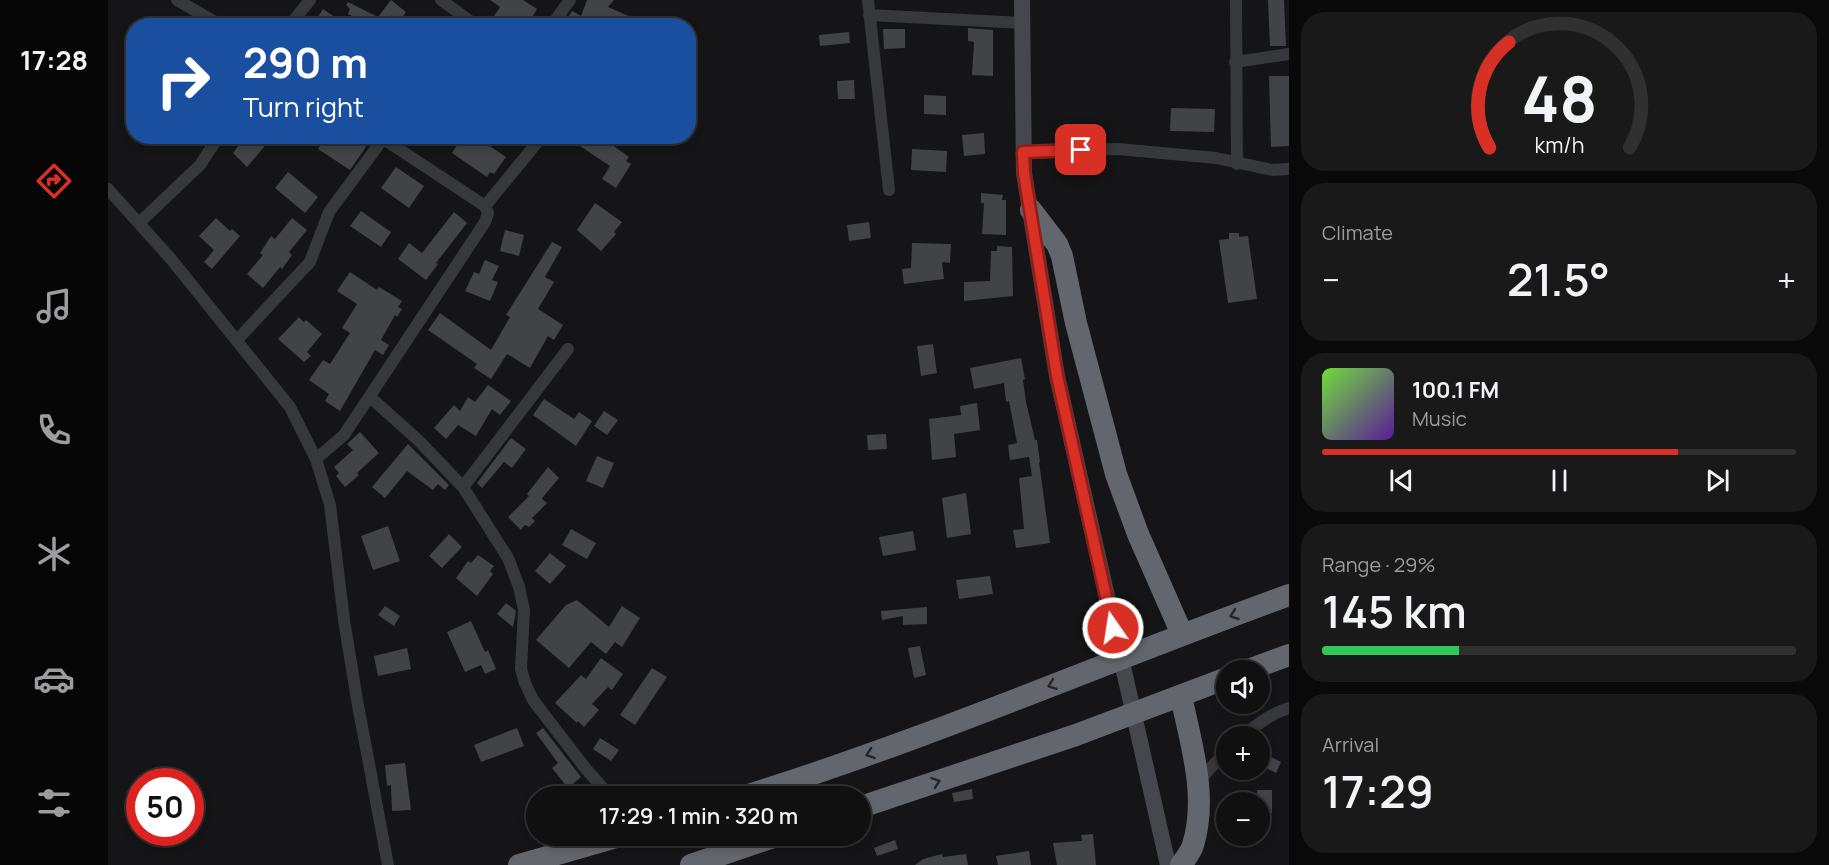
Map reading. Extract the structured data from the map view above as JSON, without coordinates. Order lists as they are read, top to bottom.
{
  "page": {
    "tabs": "17:28",
    "turn": ["290 m", "Turn right"],
    "tile": [
      "Climate",
      ["Range · 29%", "145 km"],
      ["Arrival", "17:29"]
    ],
    "heat": ["−", "21.5°", "+"],
    "song": ["100.1 FM", "Music"],
    "map_buttons": ["+", "−"],
    "limit": "50",
    "trip": "17:29 · 1 min · 320 m",
    "gauge": ["48", "km/h"]
  }
}
